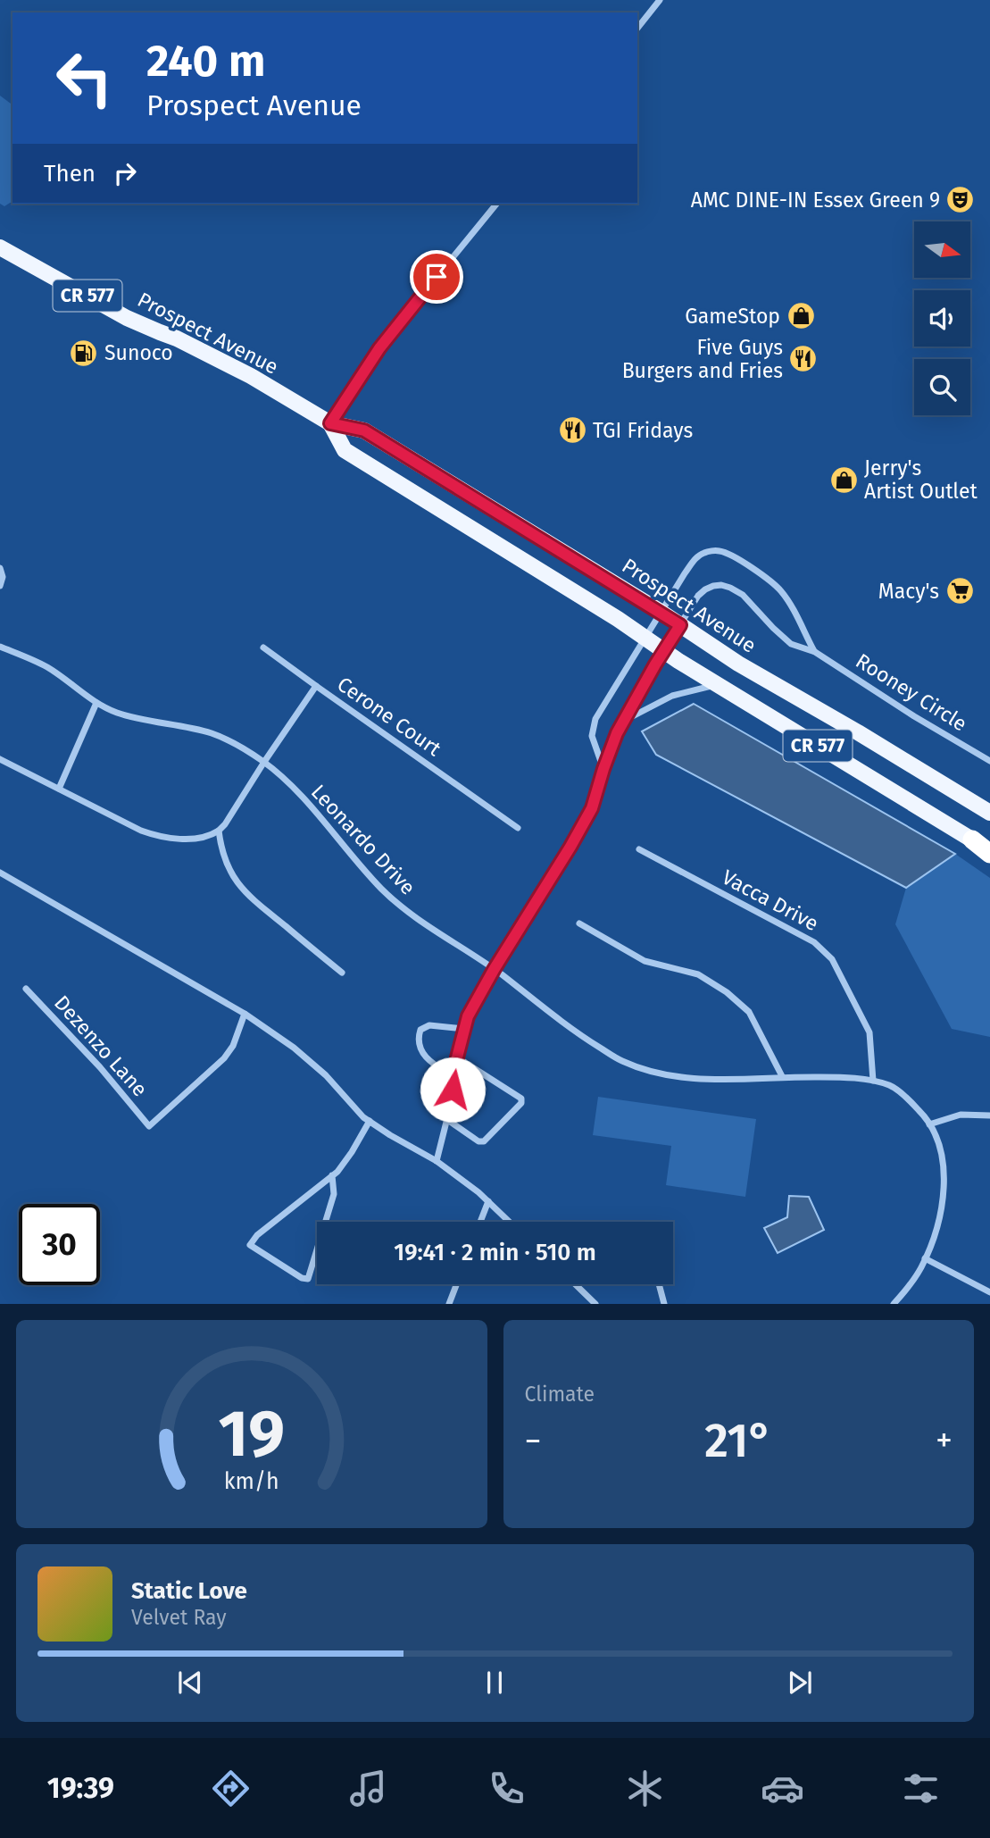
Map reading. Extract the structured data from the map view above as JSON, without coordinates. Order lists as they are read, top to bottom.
{
  "streets": {
    "main road": ["CR 577", "Prospect Avenue"],
    "street": [
      "Rooney Circle",
      "Cerone Court",
      "Leonardo Drive",
      "Vacca Drive",
      "Dezenzo Lane"
    ]
  },
  "crossings": [
    ["CR 577", "Prospect Avenue"],
    ["CR 577", "Rooney Circle"],
    ["Prospect Avenue", "Rooney Circle"],
    ["Rooney Circle", "Leonardo Drive"],
    ["Cerone Court", "Leonardo Drive"],
    ["Leonardo Drive", "Vacca Drive"]
  ],
  "places": {
    "theatre": ["AMC DINE-IN Essex Green 9"],
    "shop": ["GameStop", "Jerry's Artist Outlet"],
    "fuel station": ["Sunoco"],
    "restaurant": ["Five Guys Burgers and Fries", "TGI Fridays"],
    "supermarket": ["Macy's"]
  },
  "north": "right",
  "page": {
    "turn": ["240 m", "Prospect Avenue"],
    "then": "Then",
    "limit": "30",
    "trip": "19:41 · 2 min · 510 m",
    "tile": "Climate",
    "heat": ["−", "21°", "+"],
    "song": ["Static Love", "Velvet Ray"],
    "tabs": "19:39",
    "gauge": ["19", "km/h"]
  }
}
